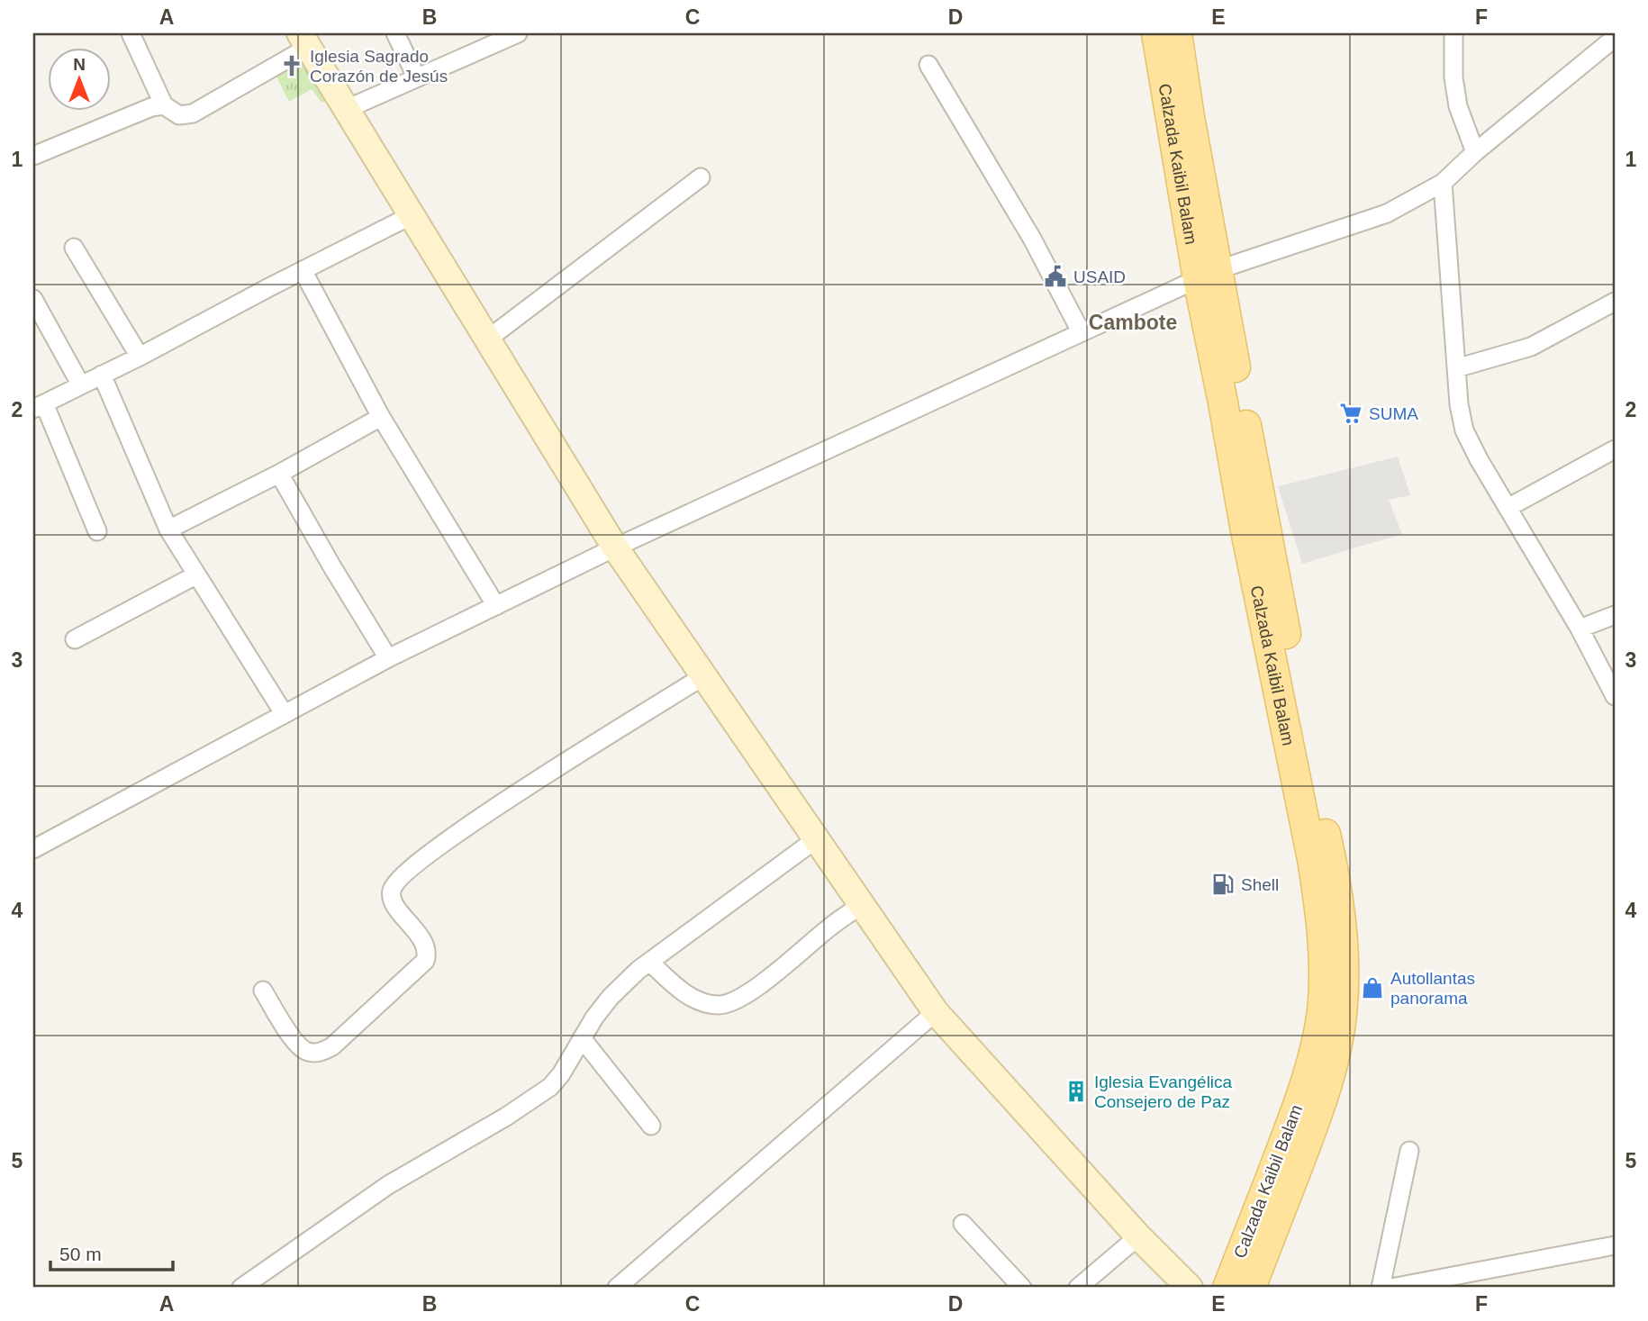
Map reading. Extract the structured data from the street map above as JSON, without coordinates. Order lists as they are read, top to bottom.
{
  "streets": {
    "main road": ["Calzada Kaibil Balam"]
  },
  "districts": ["Cambote"],
  "places": {
    "church": ["Iglesia Sagrado Corazón de Jesús"],
    "public building": ["USAID"],
    "supermarket": ["SUMA"],
    "fuel station": ["Shell"],
    "shop": ["Autollantas panorama"],
    "building": ["Iglesia Evangélica Consejero de Paz"]
  },
  "scale_bar": "50 m",
  "north": "top",
  "grid": {
    "columns": [
      "A",
      "B",
      "C",
      "D",
      "E",
      "F"
    ],
    "rows": [
      "1",
      "2",
      "3",
      "4",
      "5"
    ]
  }
}
